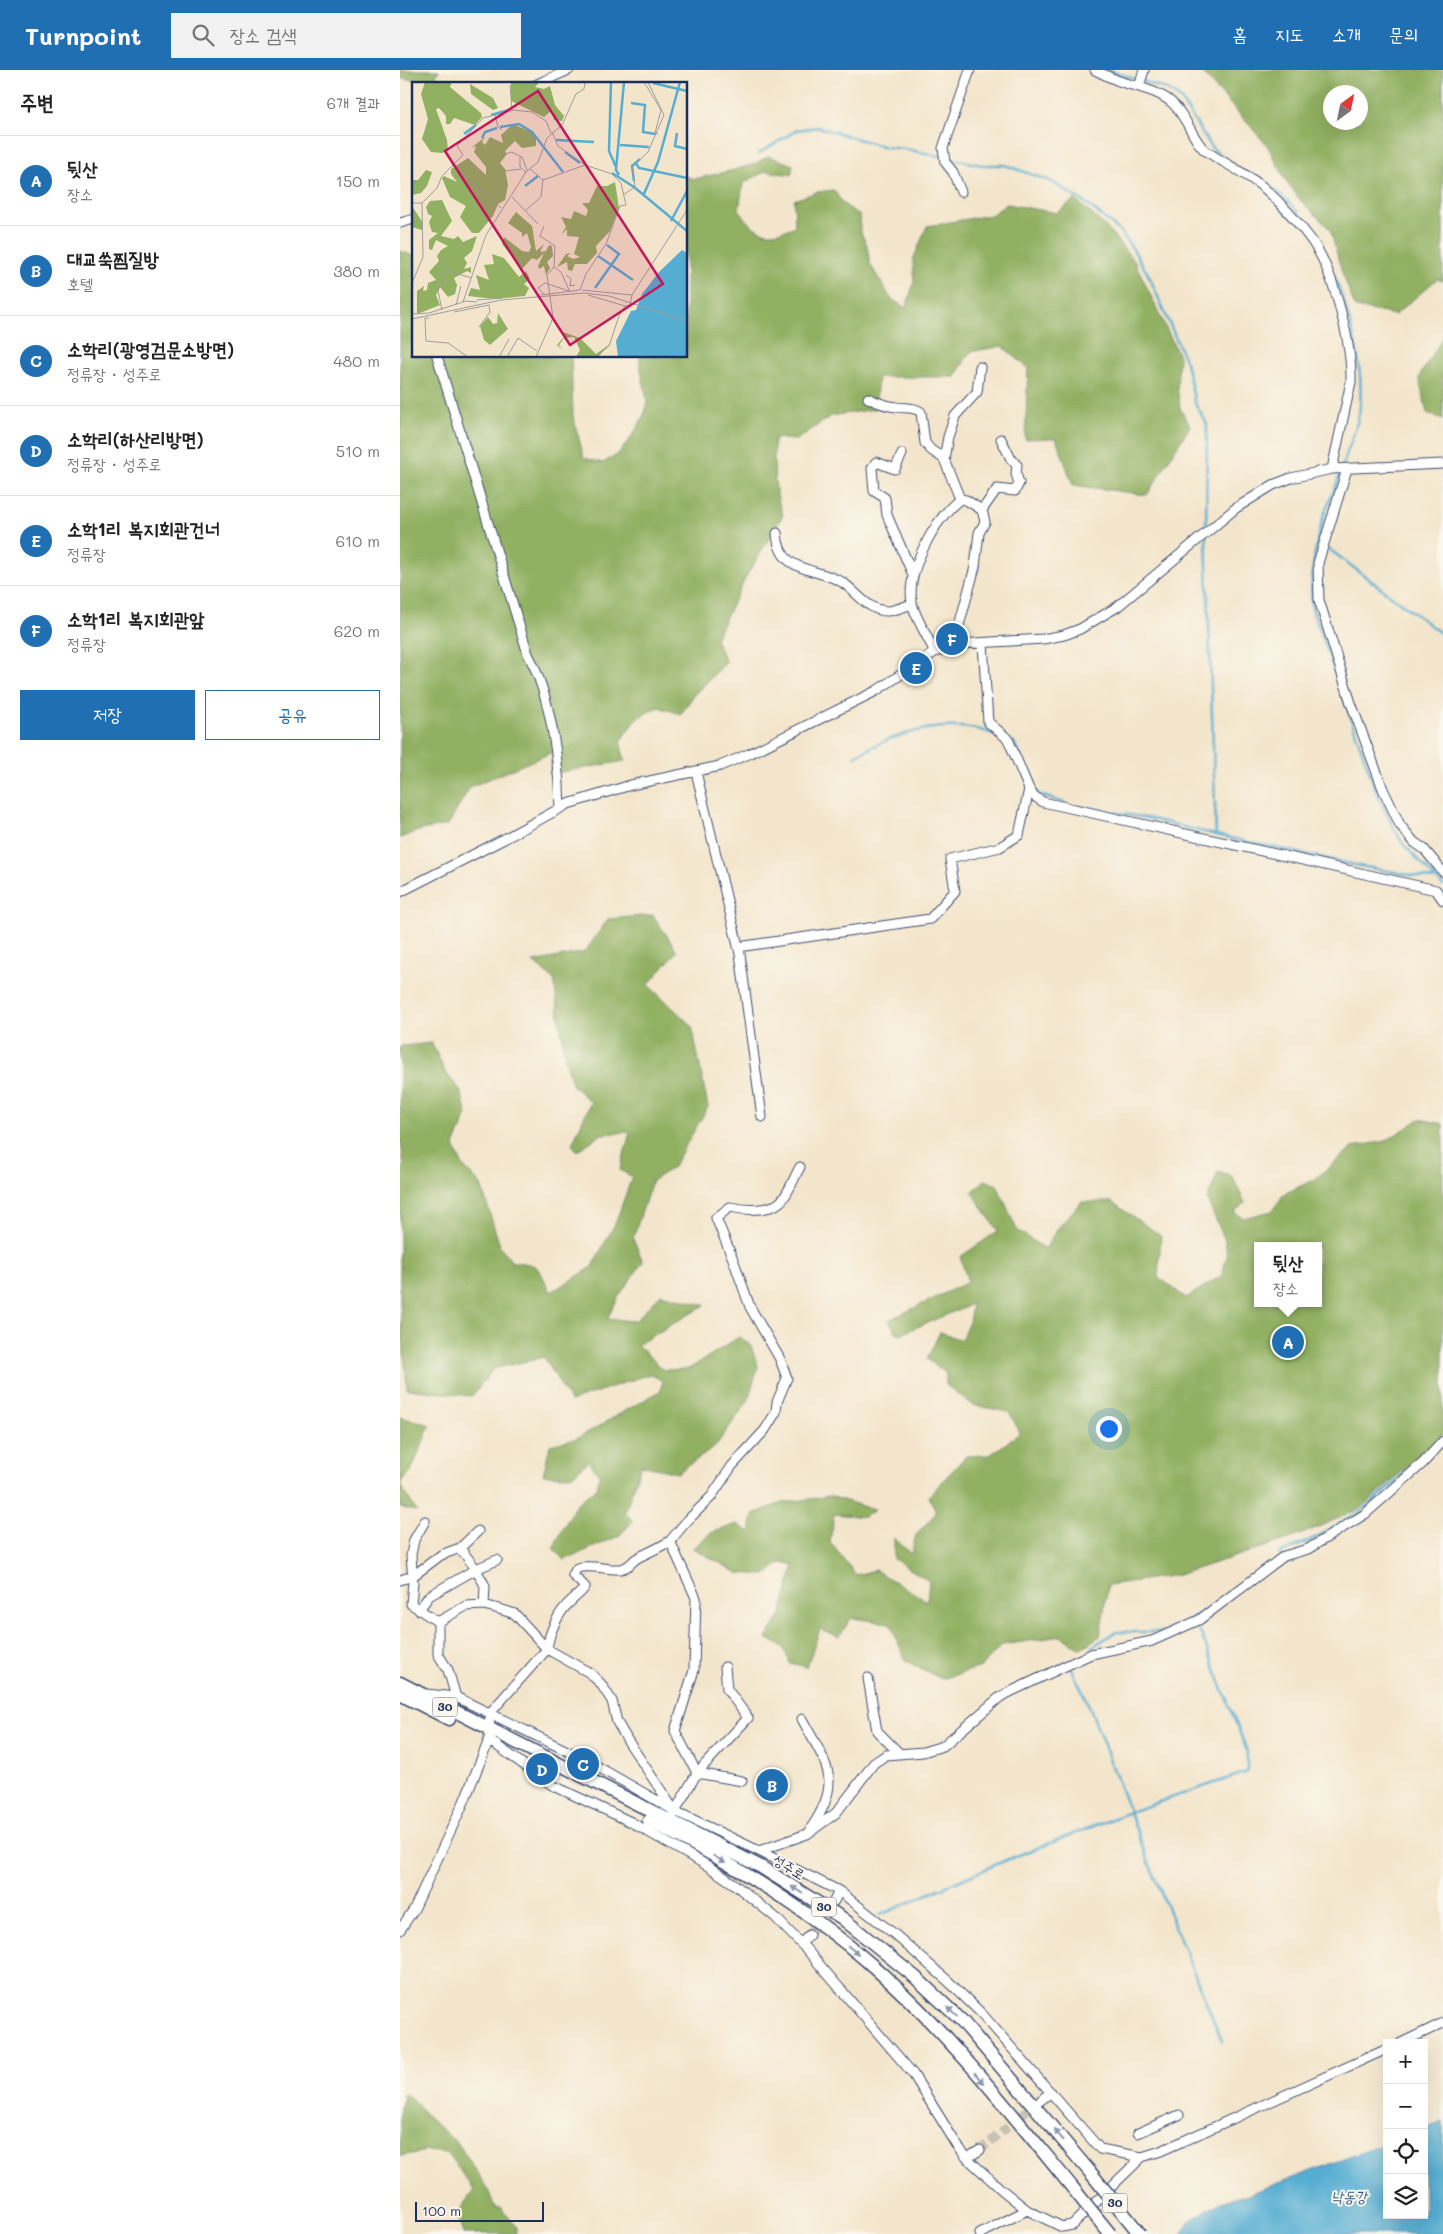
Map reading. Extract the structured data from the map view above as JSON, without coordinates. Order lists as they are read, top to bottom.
{
  "streets": {
    "highway": ["30", "성주로"]
  },
  "water": ["낙동강"],
  "scale_bar": "100 m",
  "north": "top right",
  "page": {
    "header": "Turnpoint",
    "search": "장소 검색",
    "nav": [
      "홈",
      "지도",
      "소개",
      "문의"
    ],
    "heading": ["주변", "6개 결과"],
    "list": [
      {
        "mark": "A",
        "name": "뒷산",
        "note": "장소",
        "value": "150 m"
      },
      {
        "mark": "B",
        "name": "대교쑥찜질방",
        "note": "호텔",
        "value": "380 m"
      },
      {
        "mark": "C",
        "name": "소학리(광영검문소방면)",
        "note": "정류장 · 성주로",
        "value": "480 m"
      },
      {
        "mark": "D",
        "name": "소학리(하산리방면)",
        "note": "정류장 · 성주로",
        "value": "510 m"
      },
      {
        "mark": "E",
        "name": "소학1리 복지회관건너",
        "note": "정류장",
        "value": "610 m"
      },
      {
        "mark": "F",
        "name": "소학1리 복지회관앞",
        "note": "정류장",
        "value": "620 m"
      }
    ],
    "pins": [
      "F",
      "E",
      "A",
      "C",
      "D",
      "B"
    ],
    "buttons": ["저장", "공유"],
    "popup": ["뒷산", "장소"],
    "map_buttons": ["+", "−"],
    "scale": "100 m"
  }
}
